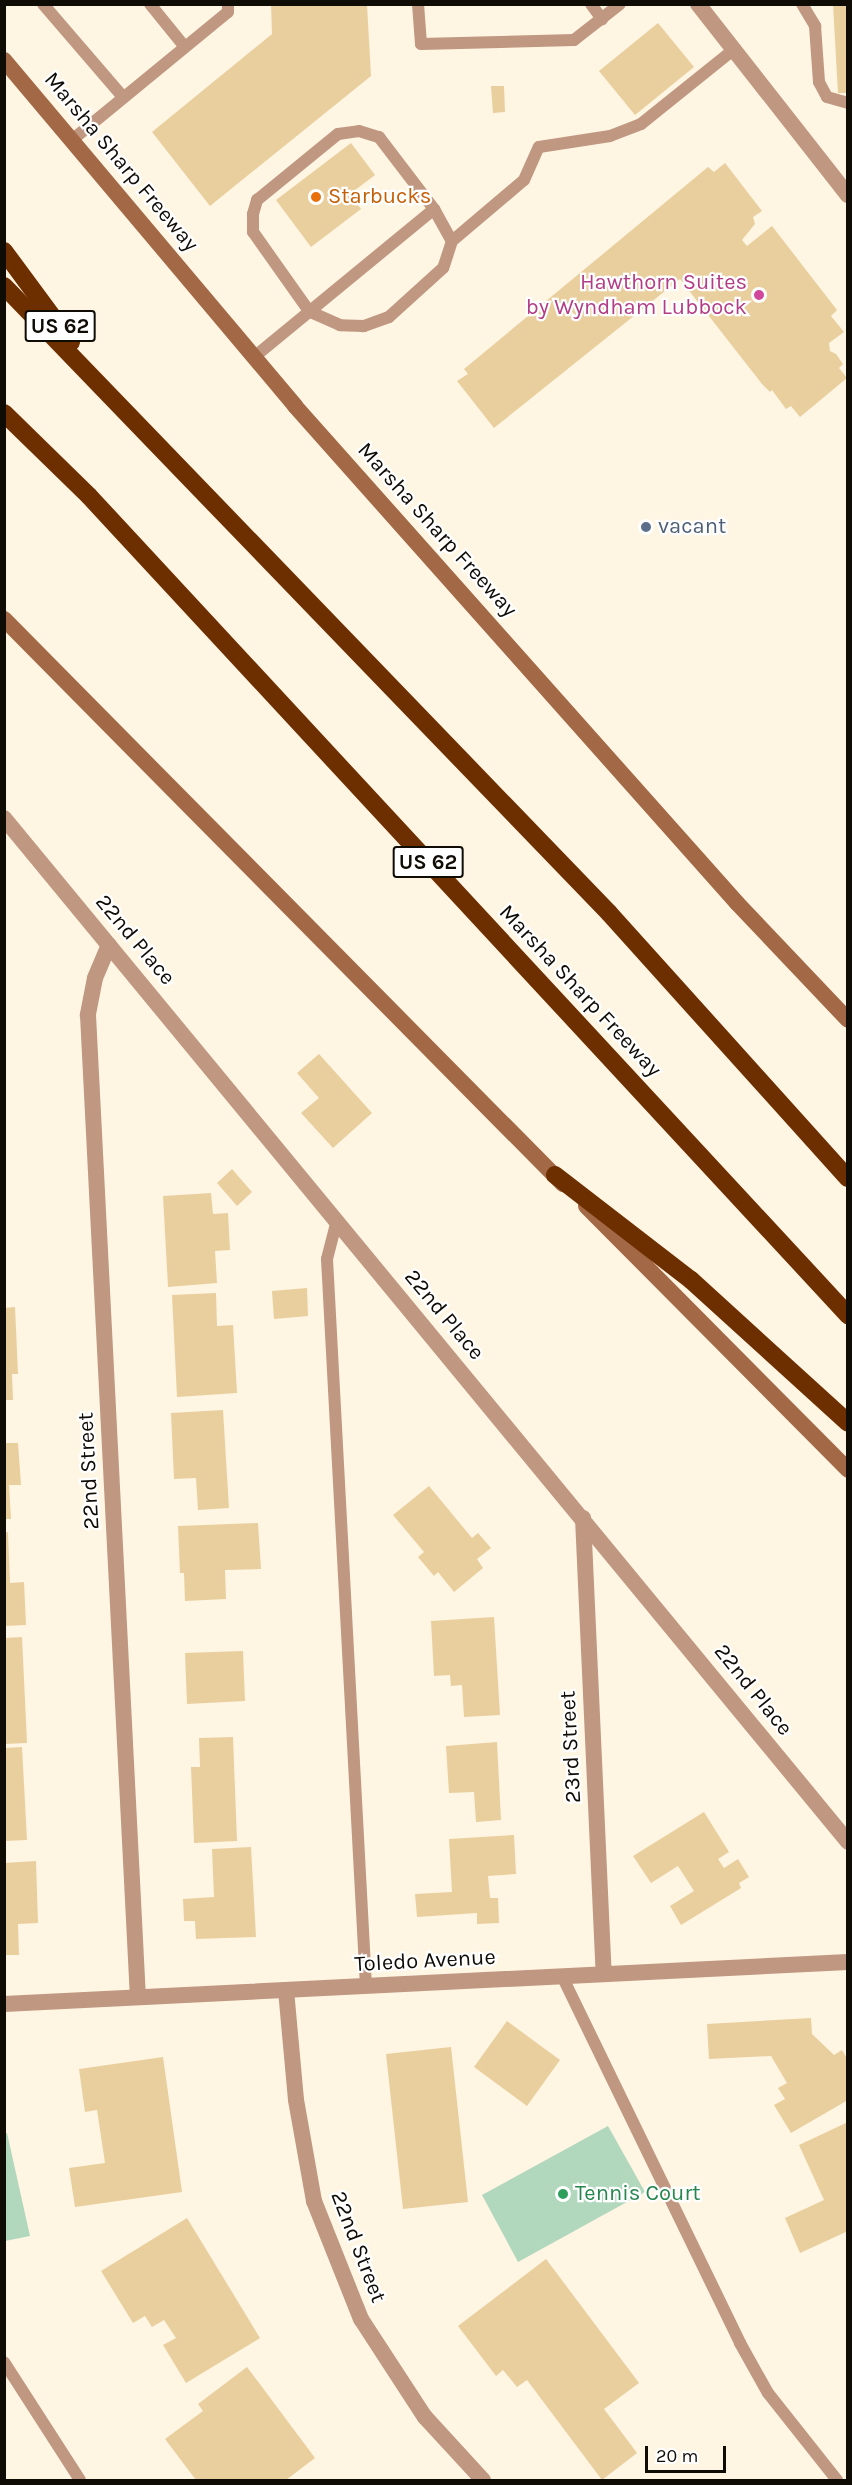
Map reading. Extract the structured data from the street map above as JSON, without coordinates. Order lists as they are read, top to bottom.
{
  "streets": {
    "highway": ["Marsha Sharp Freeway", "US 62"],
    "street": [
      "22nd Place",
      "22nd Street",
      "23rd Street",
      "Toledo Avenue"
    ]
  },
  "crossings": [
    ["22nd Place", "22nd Street"],
    ["22nd Place", "23rd Street"],
    ["22nd Street", "Toledo Avenue"],
    ["23rd Street", "Toledo Avenue"]
  ],
  "places": [
    "Starbucks",
    "Hawthorn Suites by Wyndham Lubbock",
    "vacant",
    "Tennis Court"
  ],
  "scale_bar": "20 m"
}
